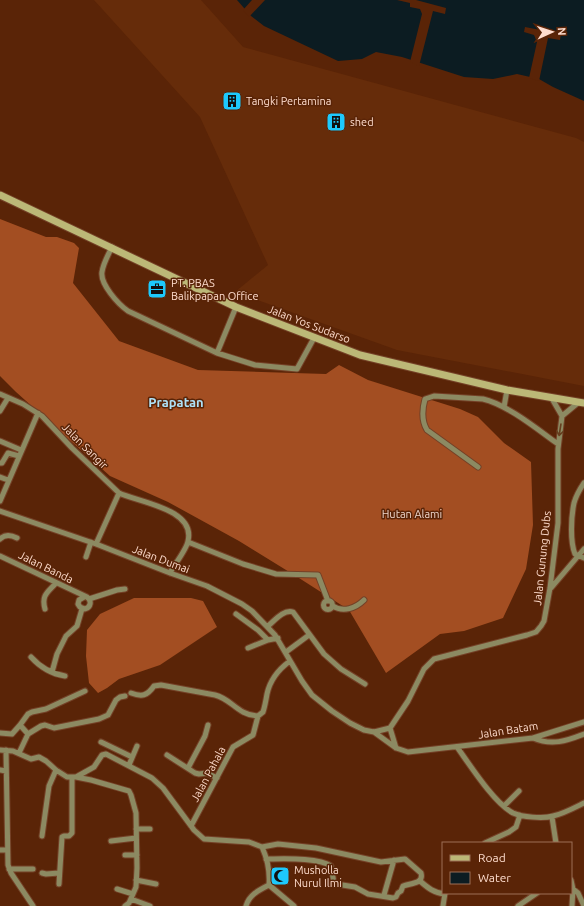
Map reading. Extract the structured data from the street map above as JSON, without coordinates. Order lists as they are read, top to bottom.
{
  "streets": {
    "main road": ["Jalan Yos Sudarso"],
    "street": [
      "Jalan Sangir",
      "Jalan Gunung Dubs",
      "Jalan Dumai",
      "Jalan Banda",
      "Jalan Batam",
      "Jalan Pahala"
    ]
  },
  "crossings": [
    ["Jalan Dumai", "Jalan Pahala"]
  ],
  "districts": ["Prapatan"],
  "parks": ["Hutan Alami"],
  "places": {
    "building": ["Tangki Pertamina", "shed"],
    "office": ["PT. PBAS Balikpapan Office"],
    "mosque": ["Musholla Nurul Ilmi"]
  },
  "legend": ["Road", "Water"],
  "north": "right"
}
